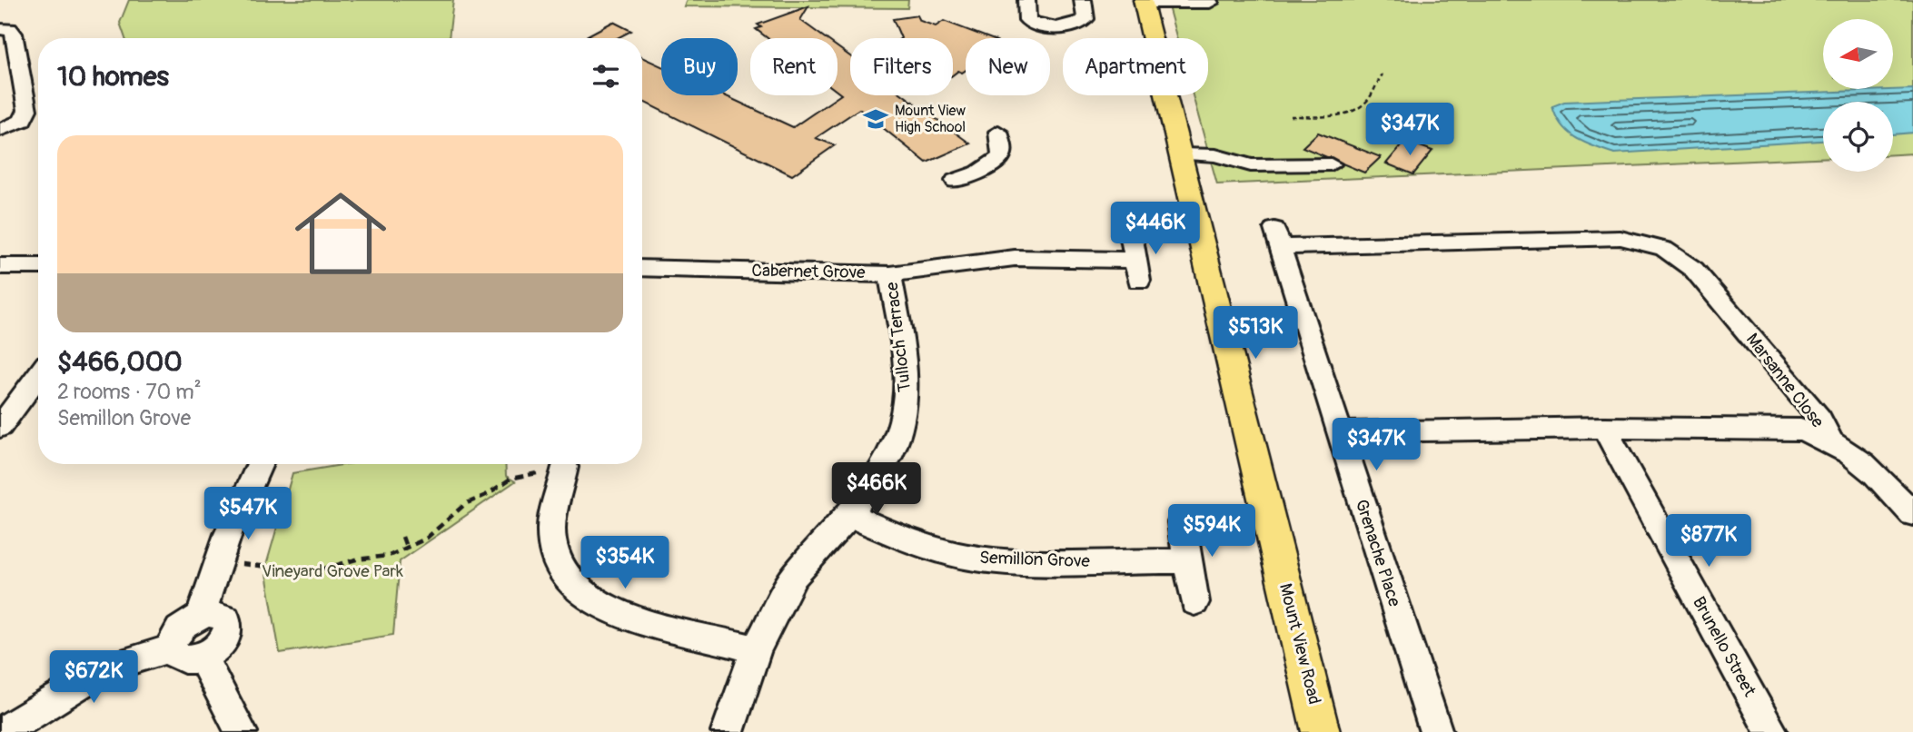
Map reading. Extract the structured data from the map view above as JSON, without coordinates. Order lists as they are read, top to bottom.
{
  "streets": {
    "main road": ["Mount View Road"],
    "street": [
      "Cabernet Grove",
      "Tulloch Terrace",
      "Marsanne Close",
      "Grenache Place",
      "Semillon Grove",
      "Brunello Street"
    ]
  },
  "crossings": [
    ["Cabernet Grove", "Tulloch Terrace"],
    ["Tulloch Terrace", "Semillon Grove"],
    ["Marsanne Close", "Grenache Place"],
    ["Marsanne Close", "Brunello Street"]
  ],
  "parks": ["Vineyard Grove Park"],
  "places": {
    "school or university": ["Mount View High School"]
  },
  "north": "left",
  "page": {
    "chip": [
      "Buy",
      "Rent",
      "Filters",
      "New",
      "Apartment"
    ],
    "heading": "10 homes",
    "price": [
      "$347K",
      "$446K",
      "$513K",
      "$347K",
      "$466K",
      "$547K",
      "$594K",
      "$877K",
      "$354K",
      "$672K"
    ],
    "list": [
      {
        "name": "$466,000",
        "note": "2 rooms · 70 m² · Semillon Grove"
      }
    ]
  }
}
